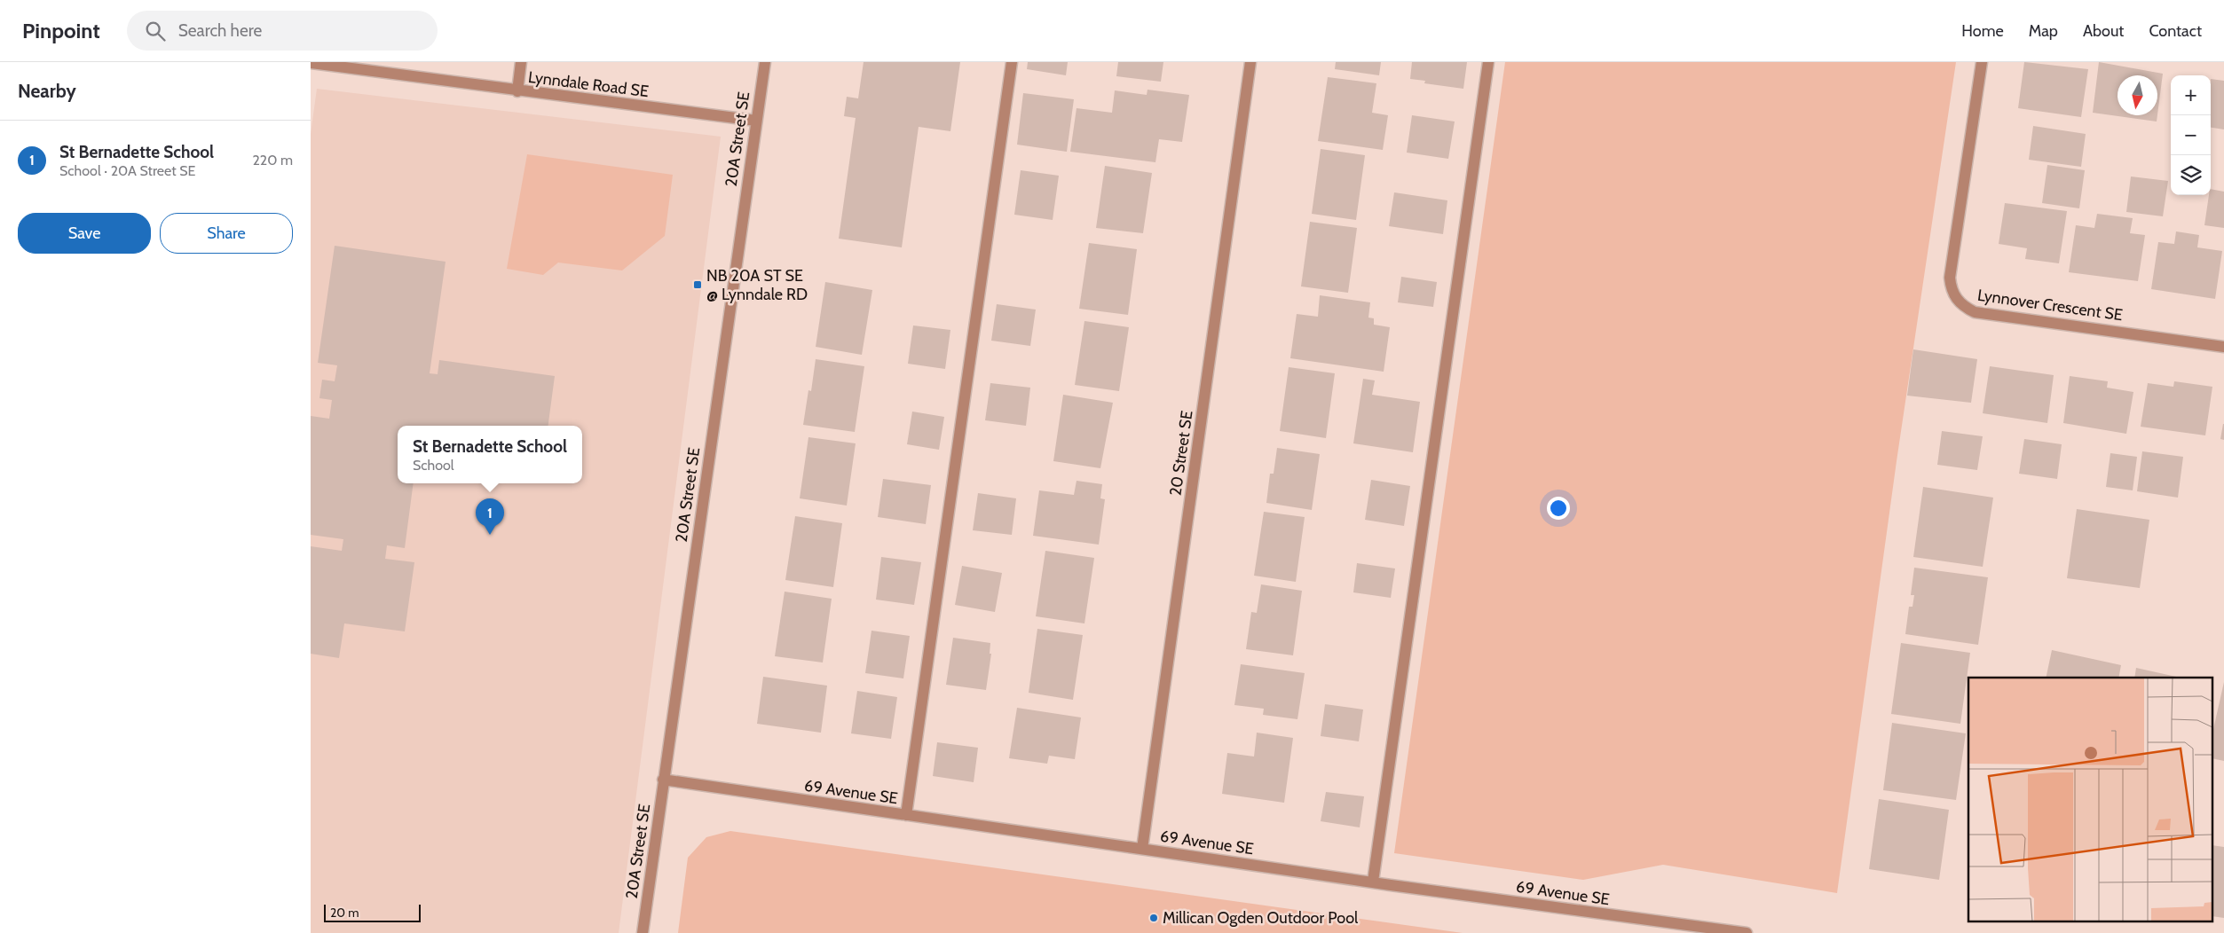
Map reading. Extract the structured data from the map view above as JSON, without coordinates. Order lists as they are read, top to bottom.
{
  "streets": {
    "street": [
      "Lynndale Road SE",
      "20A Street SE",
      "Lynnover Crescent SE",
      "20 Street SE",
      "69 Avenue SE"
    ]
  },
  "crossings": [
    ["Lynndale Road SE", "20A Street SE"],
    ["20A Street SE", "69 Avenue SE"],
    ["20 Street SE", "69 Avenue SE"]
  ],
  "places": {
    "transit": ["NB 20A ST SE @ Lynndale RD"],
    "other": ["Millican Ogden Outdoor Pool"]
  },
  "scale_bar": "20 m",
  "north": "bottom",
  "page": {
    "header": "Pinpoint",
    "search": "Search here",
    "nav": [
      "Home",
      "Map",
      "About",
      "Contact"
    ],
    "heading": "Nearby",
    "map_buttons": ["+", "−"],
    "list": [
      {
        "mark": "1",
        "name": "St Bernadette School",
        "note": "School · 20A Street SE",
        "value": "220 m"
      }
    ],
    "buttons": ["Save", "Share"],
    "popup": ["St Bernadette School", "School"],
    "pins": "1",
    "scale": "20 m"
  }
}
